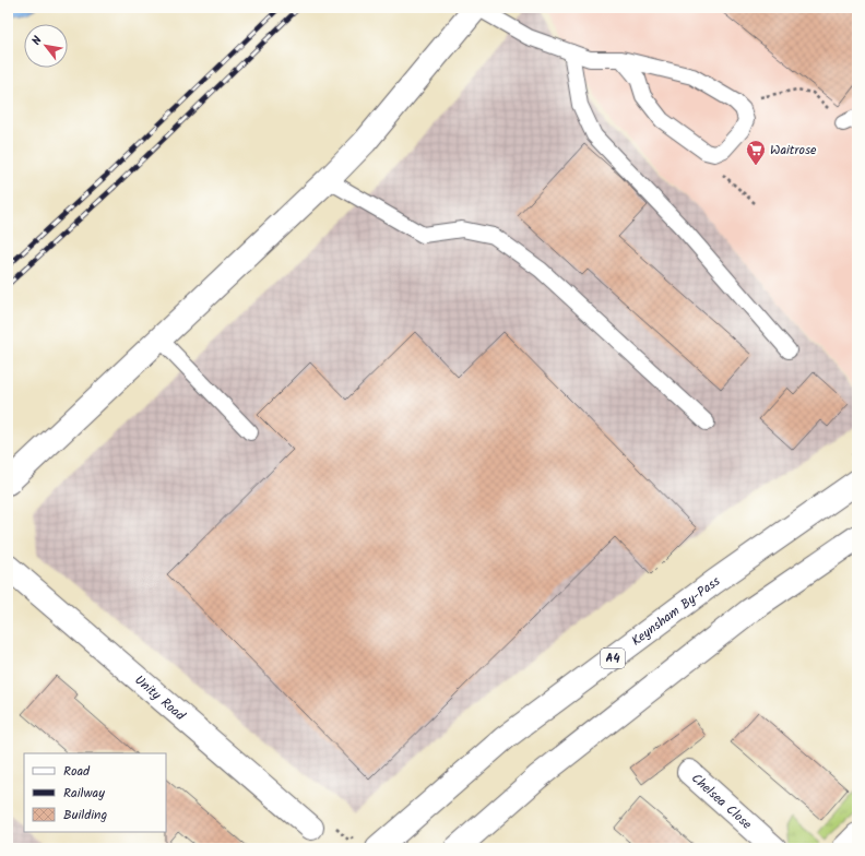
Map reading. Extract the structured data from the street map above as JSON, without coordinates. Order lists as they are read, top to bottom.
{
  "streets": {
    "main road": [
      "Keynsham By-Pass",
      "A4",
      "Unity Road",
      "Chelsea Close"
    ]
  },
  "places": {
    "supermarket": ["Waitrose"]
  },
  "legend": ["Road", "Railway", "Building"],
  "north": "top left"
}
